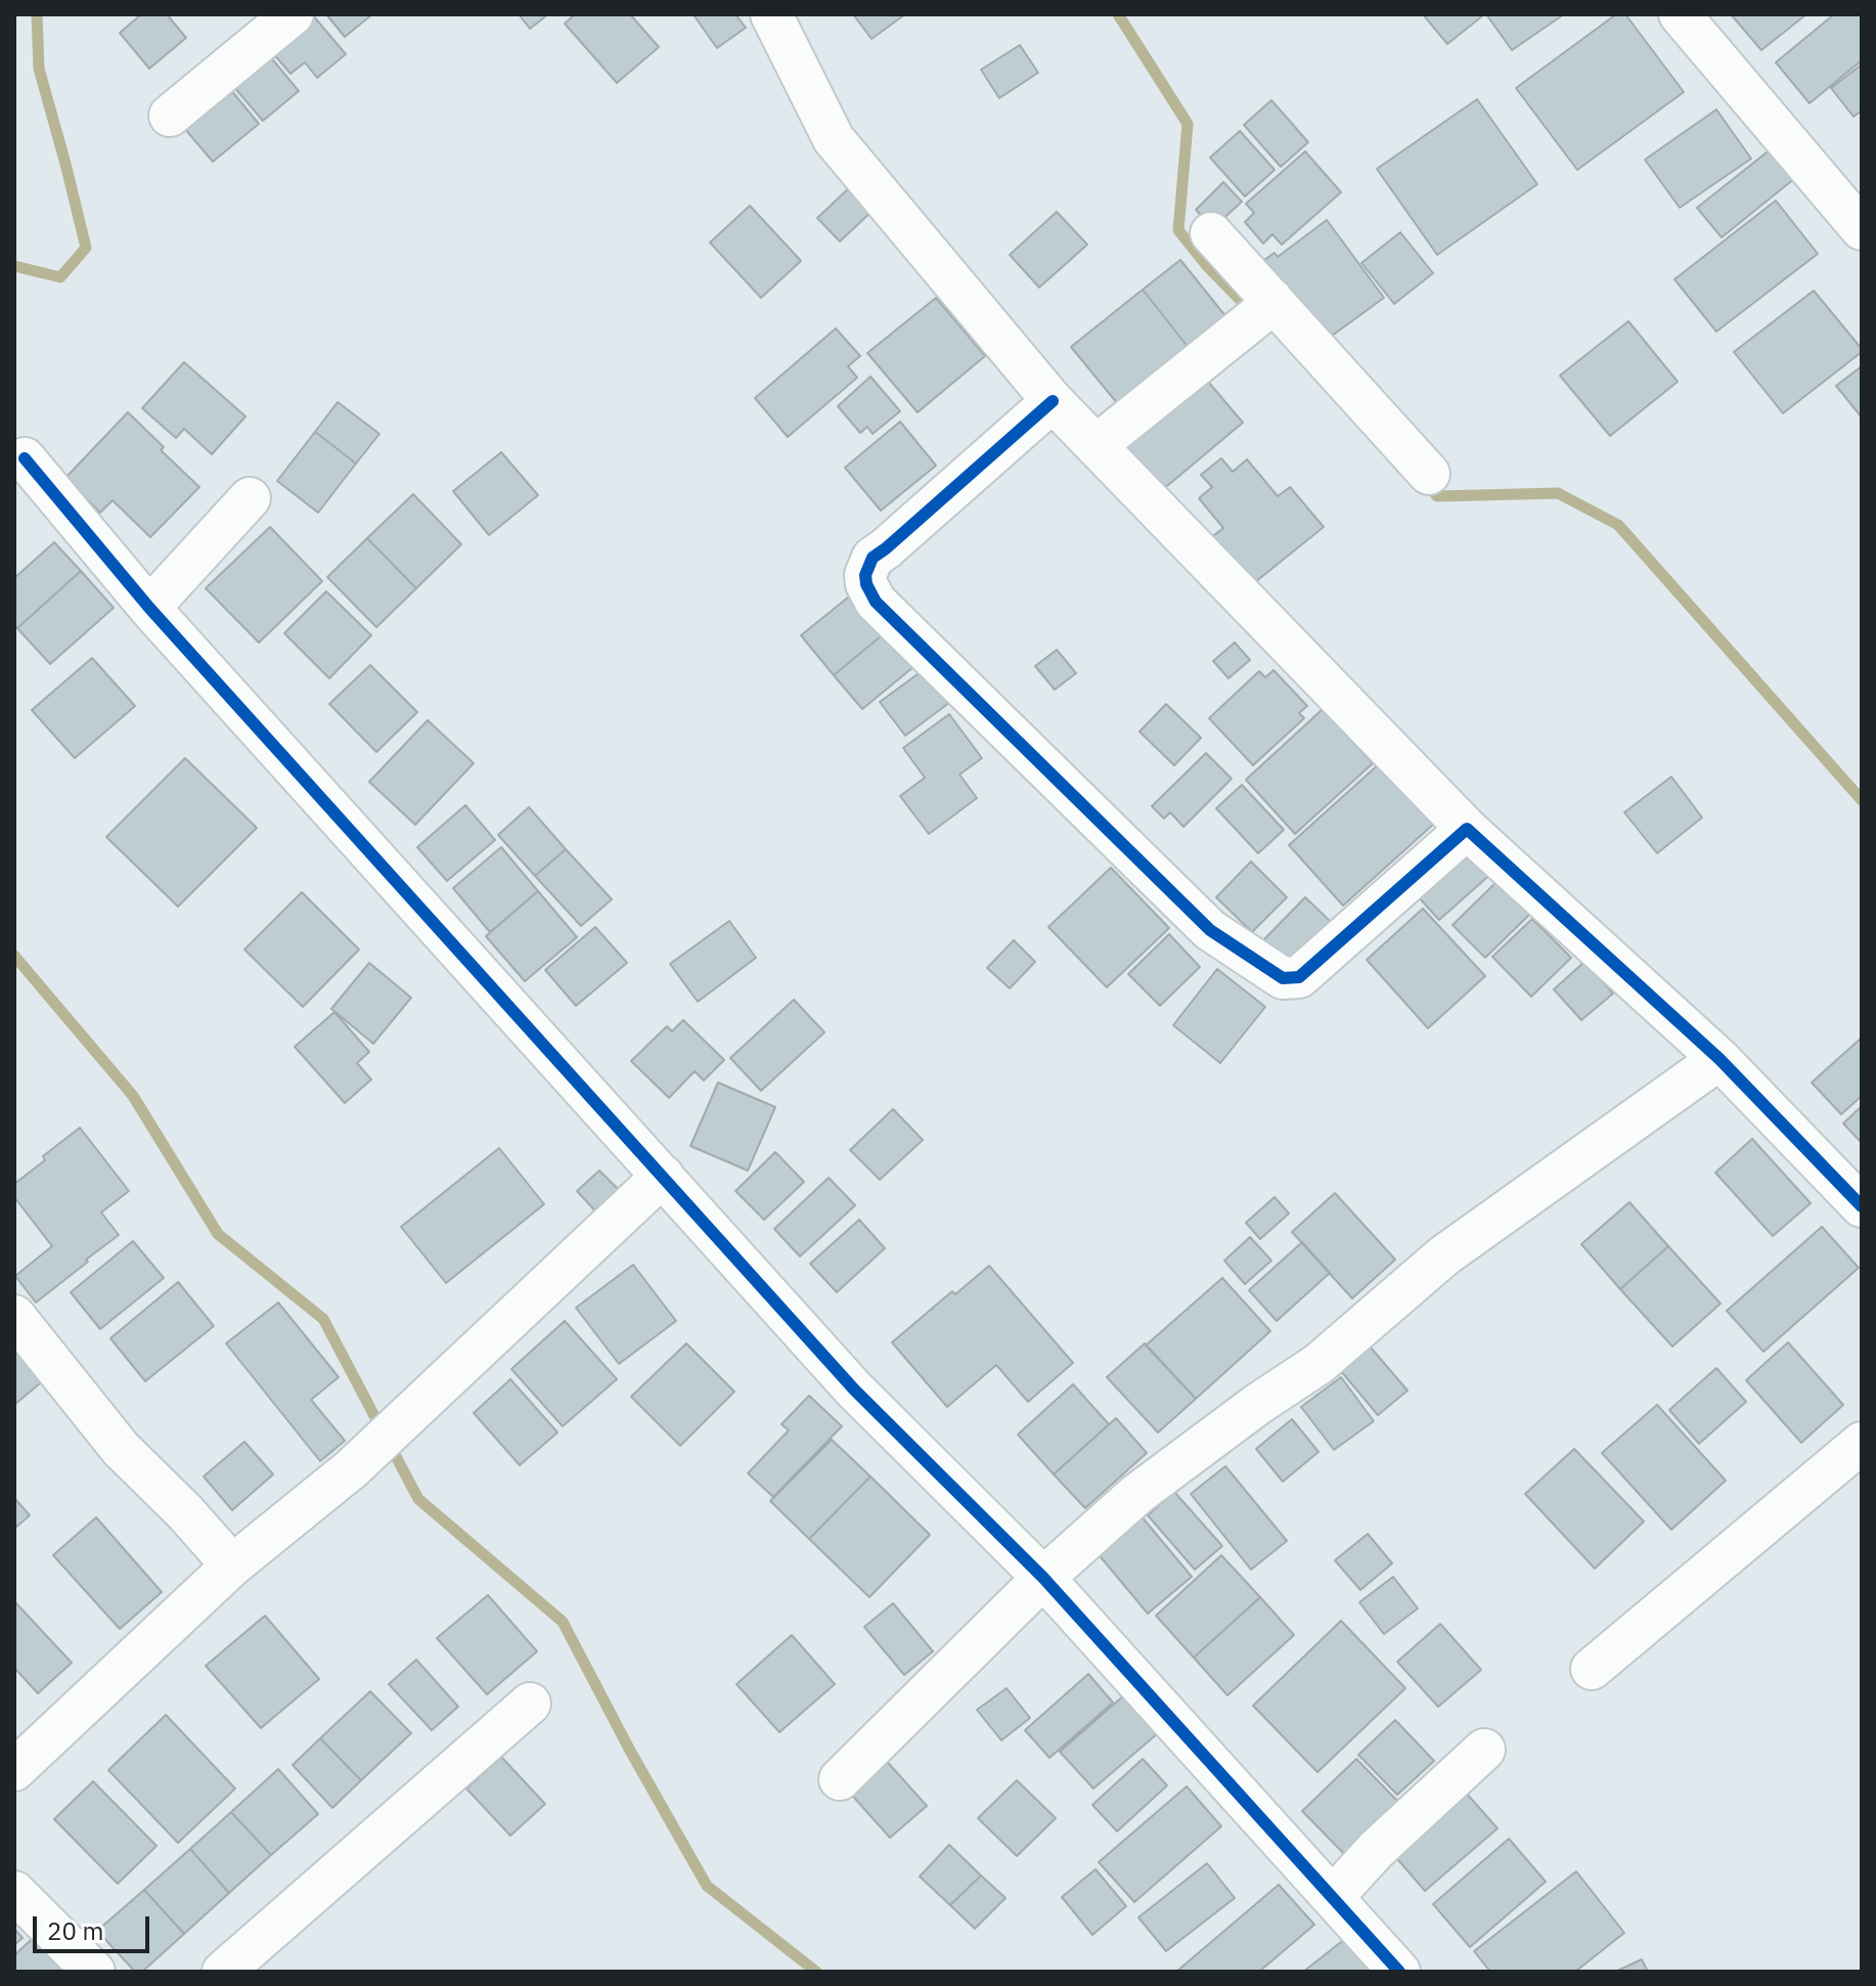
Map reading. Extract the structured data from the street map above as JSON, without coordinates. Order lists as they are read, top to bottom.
{
  "scale_bar": "20 m"
}
